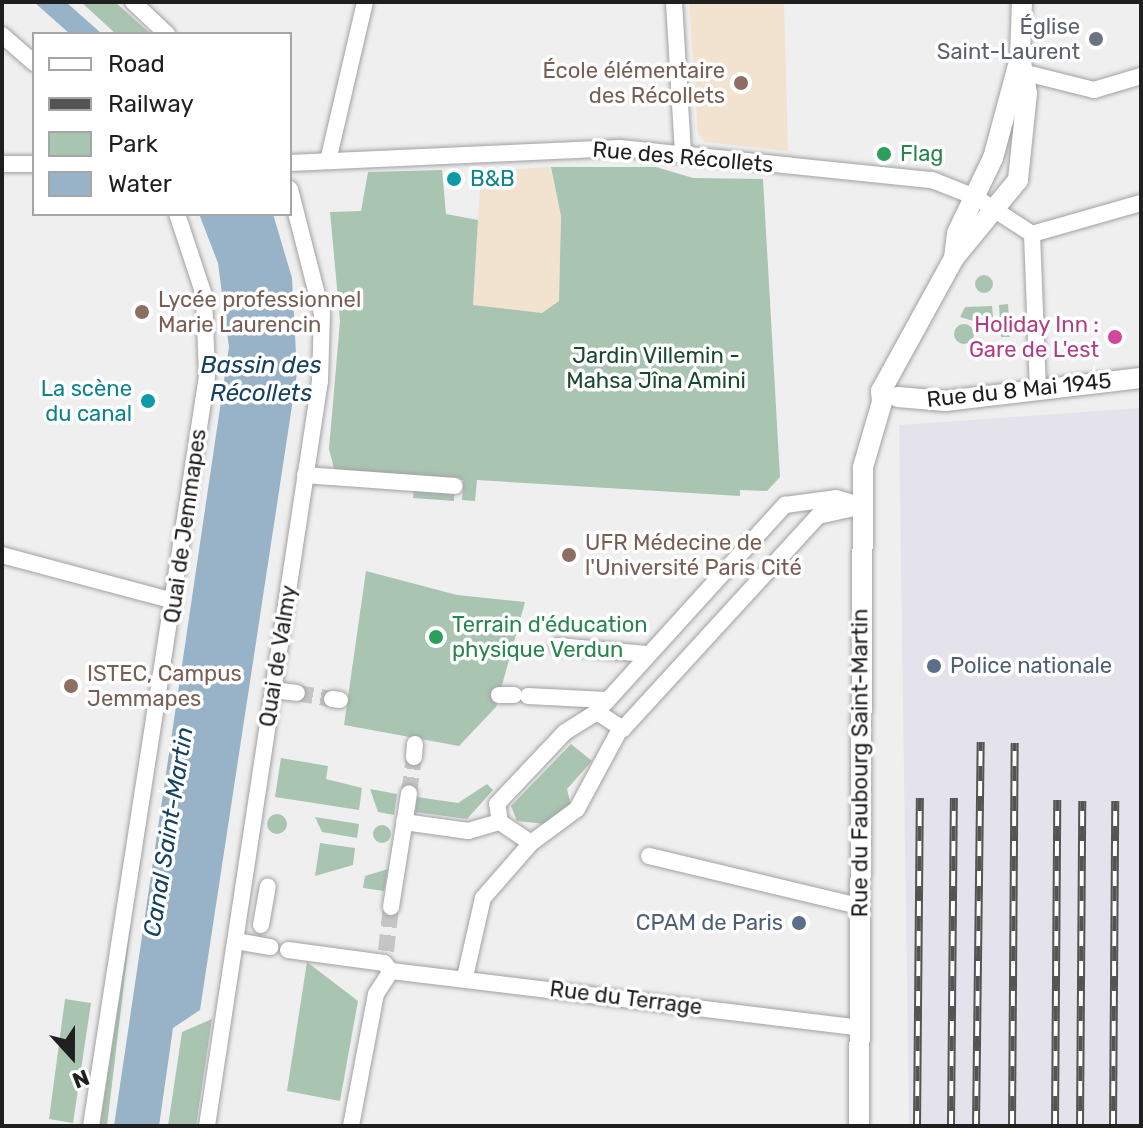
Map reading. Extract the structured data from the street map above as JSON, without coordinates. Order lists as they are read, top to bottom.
{
  "streets": {
    "main road": ["Rue du 8 Mai 1945", "Rue du Faubourg Saint-Martin"],
    "street": [
      "Rue des Récollets",
      "Quai de Jemmapes",
      "Quai de Valmy",
      "Rue du Terrage"
    ]
  },
  "crossings": [
    ["Rue des Récollets", "Rue du Faubourg Saint-Martin"],
    ["Rue du 8 Mai 1945", "Rue du Faubourg Saint-Martin"],
    ["Rue du Faubourg Saint-Martin", "Rue du Terrage"]
  ],
  "water": ["Bassin des Récollets", "Canal Saint-Martin"],
  "parks": ["Jardin Villemin - Mahsa Jîna Amini"],
  "places": [
    "Église Saint-Laurent",
    "École élémentaire des Récollets",
    "Flag",
    "B&B",
    "Lycée professionnel Marie Laurencin",
    "Holiday Inn : Gare de L'est",
    "La scène du canal",
    "UFR Médecine de l'Université Paris Cité",
    "Terrain d'éducation physique Verdun",
    "Police nationale",
    "ISTEC, Campus Jemmapes",
    "CPAM de Paris"
  ],
  "legend": [
    "Road",
    "Railway",
    "Park",
    "Water"
  ],
  "north": "bottom"
}
